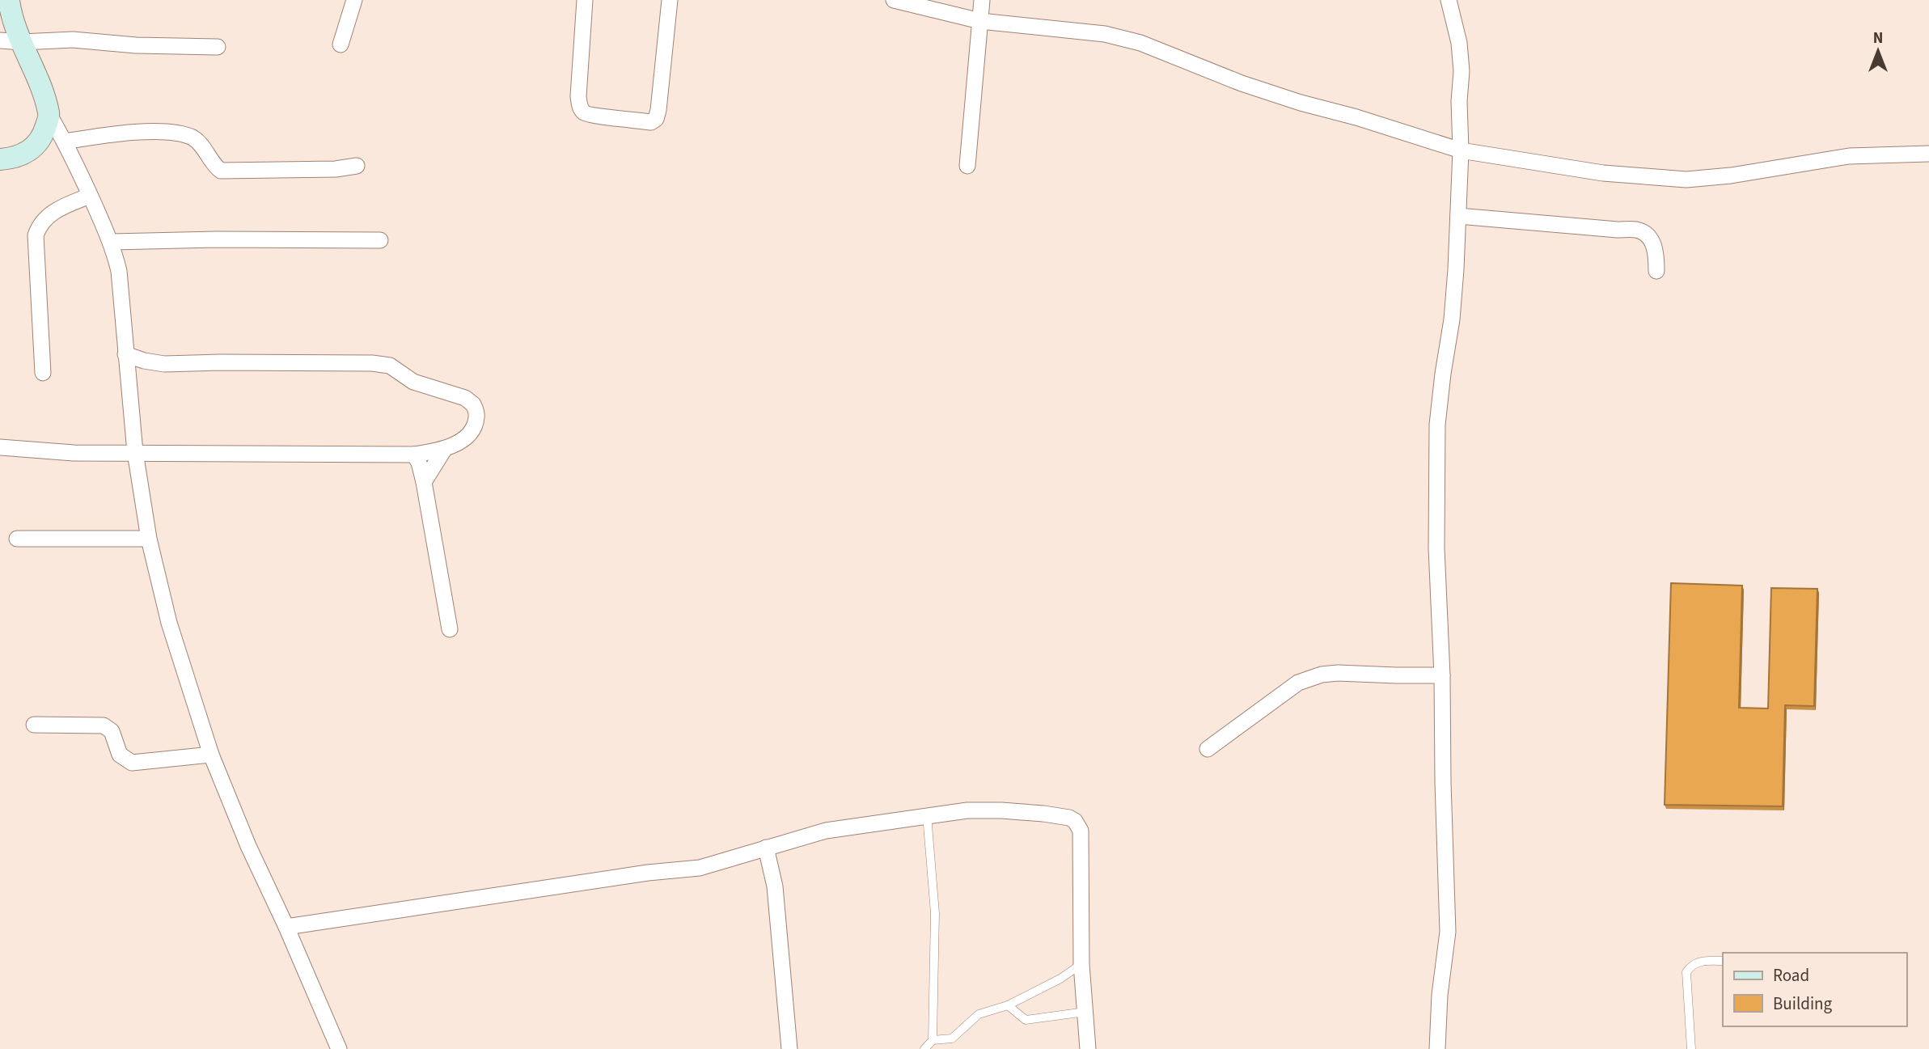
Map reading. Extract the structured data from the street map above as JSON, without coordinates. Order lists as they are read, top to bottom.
{
  "legend": ["Road", "Building"],
  "north": "top"
}
